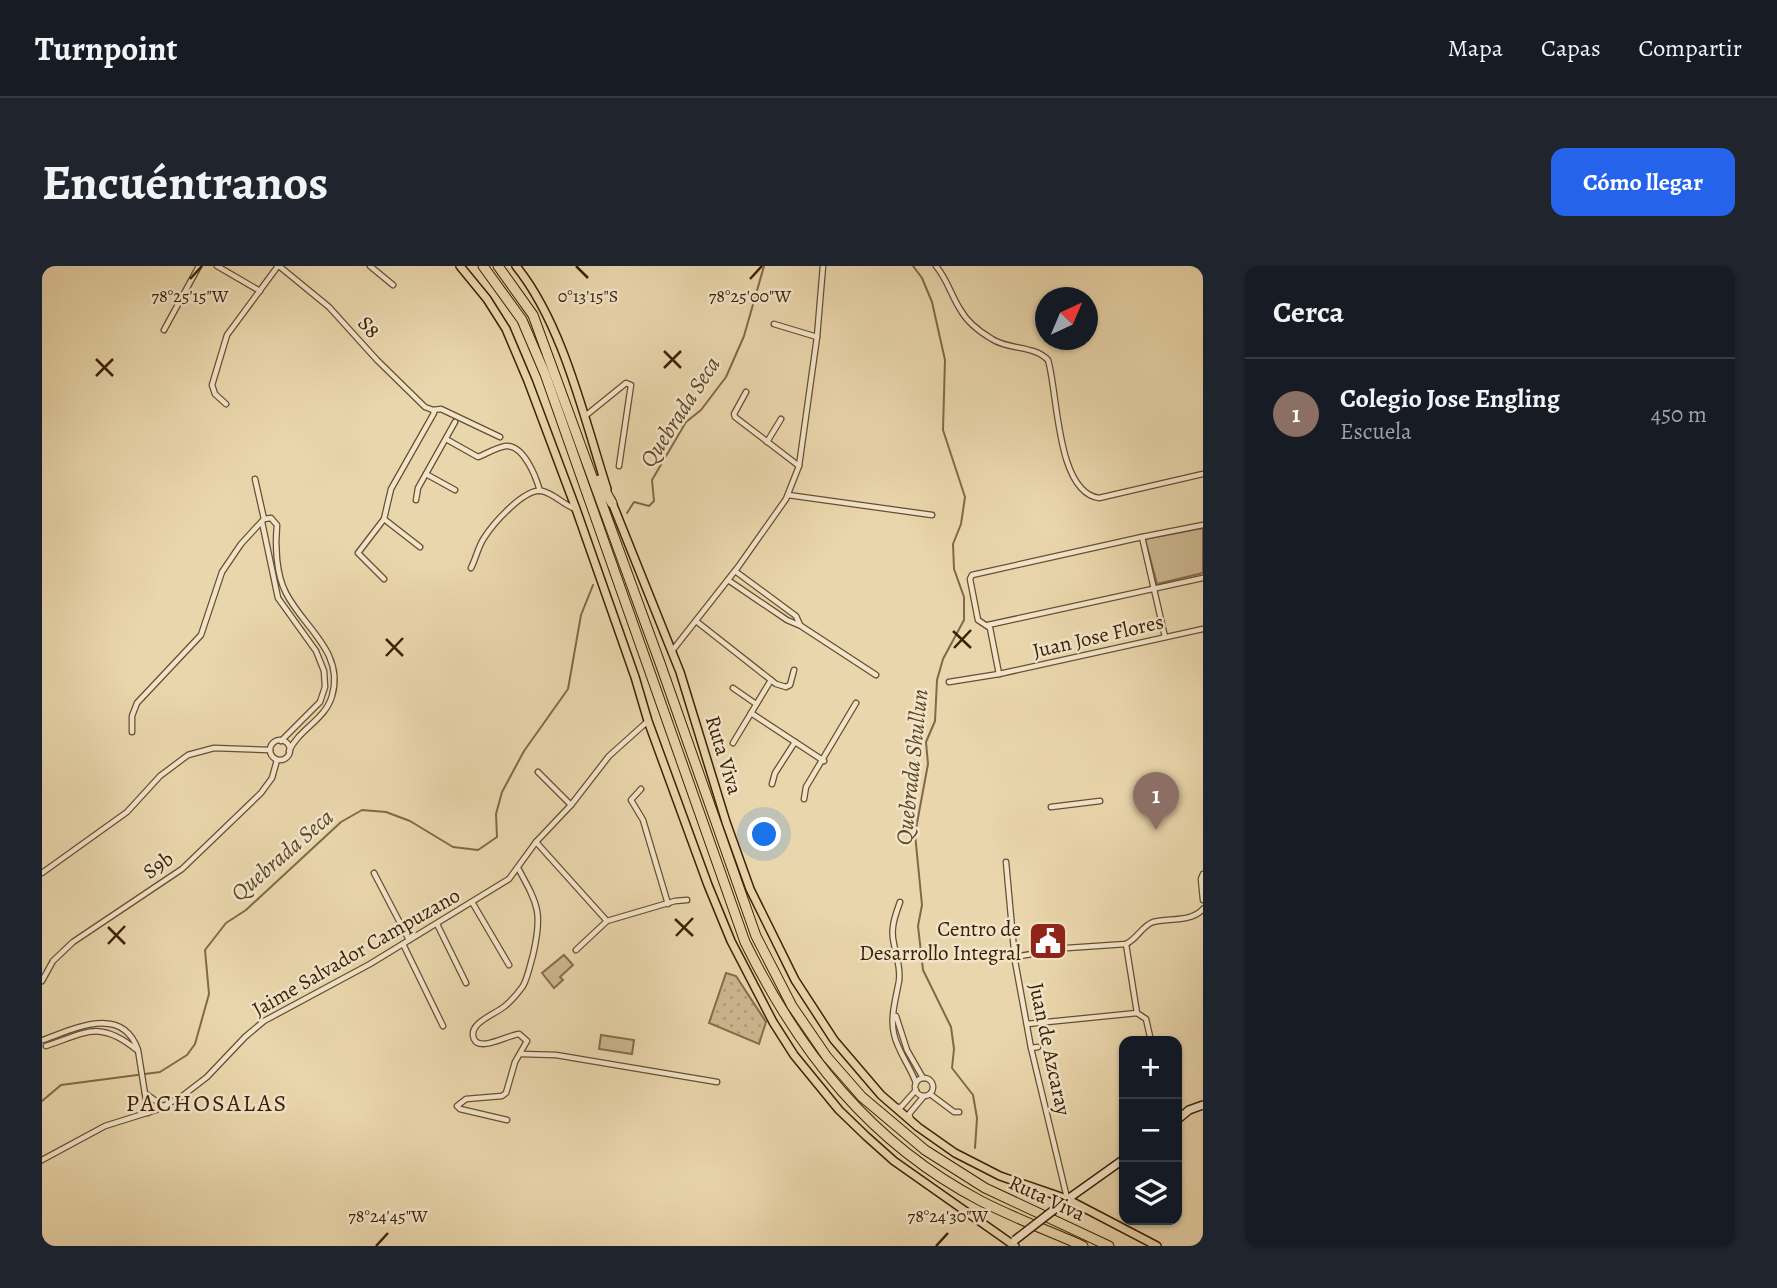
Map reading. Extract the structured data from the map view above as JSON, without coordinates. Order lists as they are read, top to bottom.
{
  "streets": {
    "highway": ["Ruta Viva"],
    "street": [
      "S8",
      "Juan Jose Flores",
      "S9b",
      "Jaime Salvador Campuzano",
      "Juan de Azcaray"
    ]
  },
  "crossings": [
    ["Ruta Viva", "Juan de Azcaray"]
  ],
  "districts": ["PACHOSALAS"],
  "water": ["Quebrada Seca", "Quebrada Shullun"],
  "places": {
    "public building": ["Centro de Desarrollo Integral"]
  },
  "north": "top right",
  "page": {
    "header": "Turnpoint",
    "nav": ["Mapa", "Capas", "Compartir"],
    "buttons": "Cómo llegar",
    "title": "Encuéntranos",
    "heading": "Cerca",
    "list": [
      {
        "mark": "1",
        "name": "Colegio Jose Engling",
        "note": "Escuela",
        "value": "450 m"
      }
    ],
    "pins": "1",
    "map_buttons": ["+", "−"]
  },
  "coordinates": [
    "0°13'15\"S",
    "78°25'15\"W",
    "78°25'00\"W",
    "78°24'45\"W",
    "78°24'30\"W"
  ]
}
